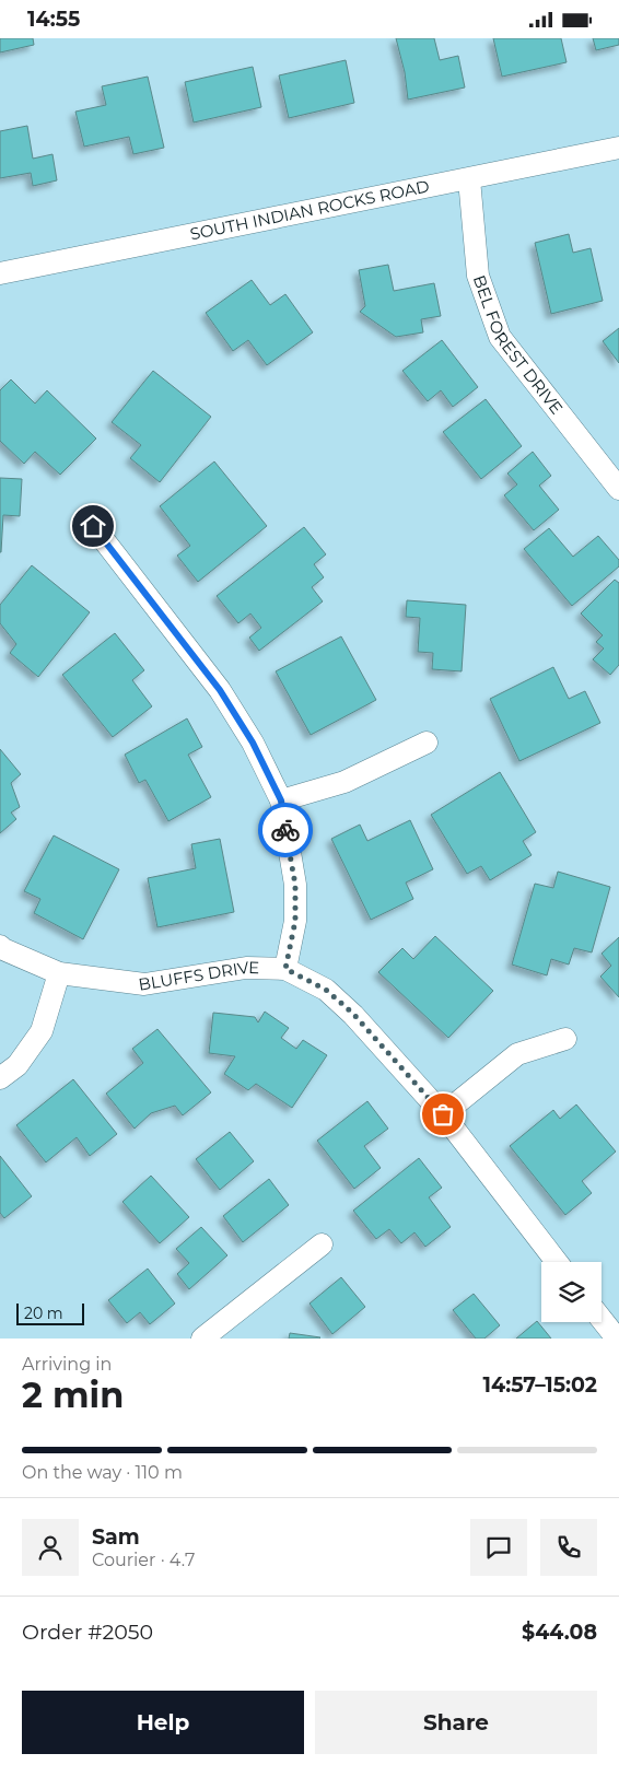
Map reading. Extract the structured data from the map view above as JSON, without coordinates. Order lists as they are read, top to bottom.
{
  "streets": {
    "street": ["SOUTH INDIAN ROCKS ROAD", "BEL FOREST DRIVE", "BLUFFS DRIVE"]
  },
  "crossings": [
    ["SOUTH INDIAN ROCKS ROAD", "BEL FOREST DRIVE"]
  ],
  "scale_bar": "20 m",
  "page": {
    "status": "14:55",
    "scale": "20 m",
    "heading": ["2 min", "Arriving in", "14:57–15:02"],
    "panel": [
      "Sam",
      "Courier · 4.7",
      "Order #2050",
      "$44.08"
    ],
    "bar": "On the way · 110 m",
    "buttons": ["Help", "Share"]
  }
}
